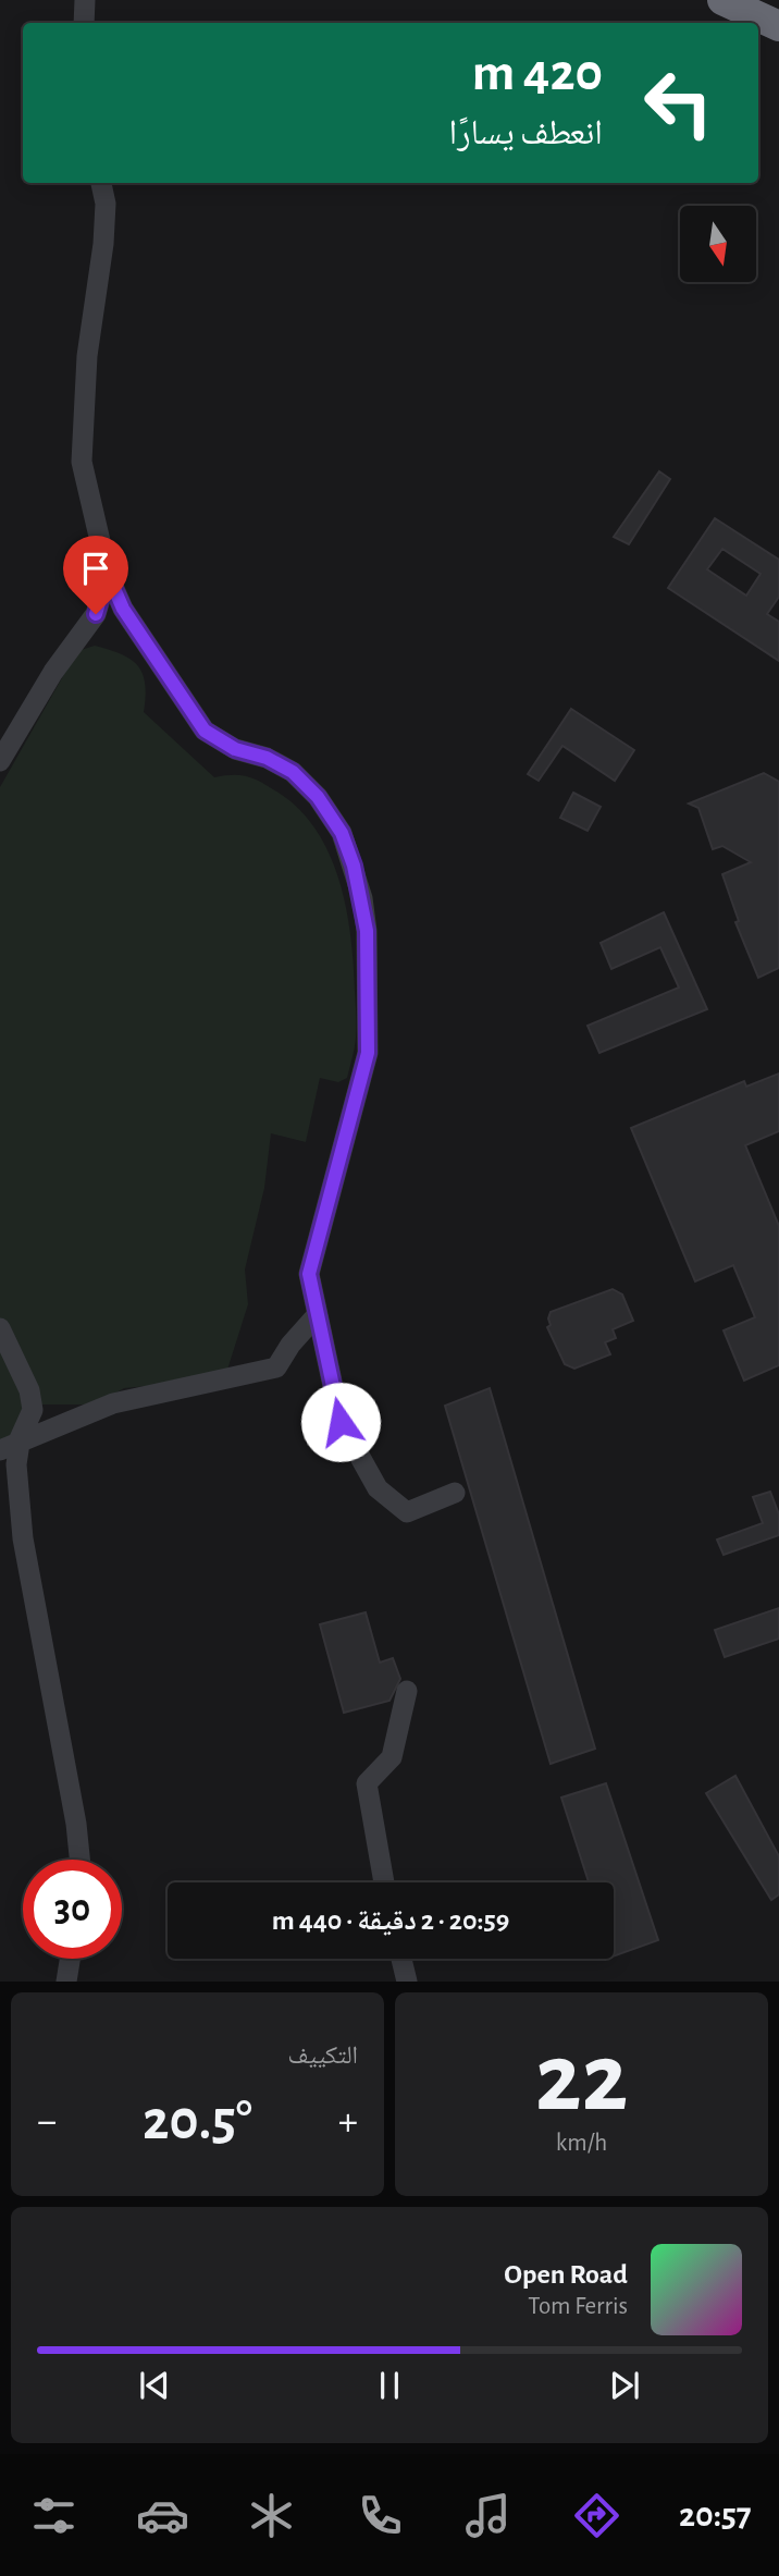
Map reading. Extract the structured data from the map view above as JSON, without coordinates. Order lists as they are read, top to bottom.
{
  "north": "bottom",
  "page": {
    "turn": ["420 m", "انعطف يسارًا"],
    "limit": "30",
    "trip": "20:59 · 2 دقيقة · 440 m",
    "tile": [
      ["22", "km/h"],
      "التكييف"
    ],
    "heat": ["−", "20.5°", "+"],
    "song": ["Open Road", "Tom Ferris"],
    "tabs": "20:57"
  }
}
